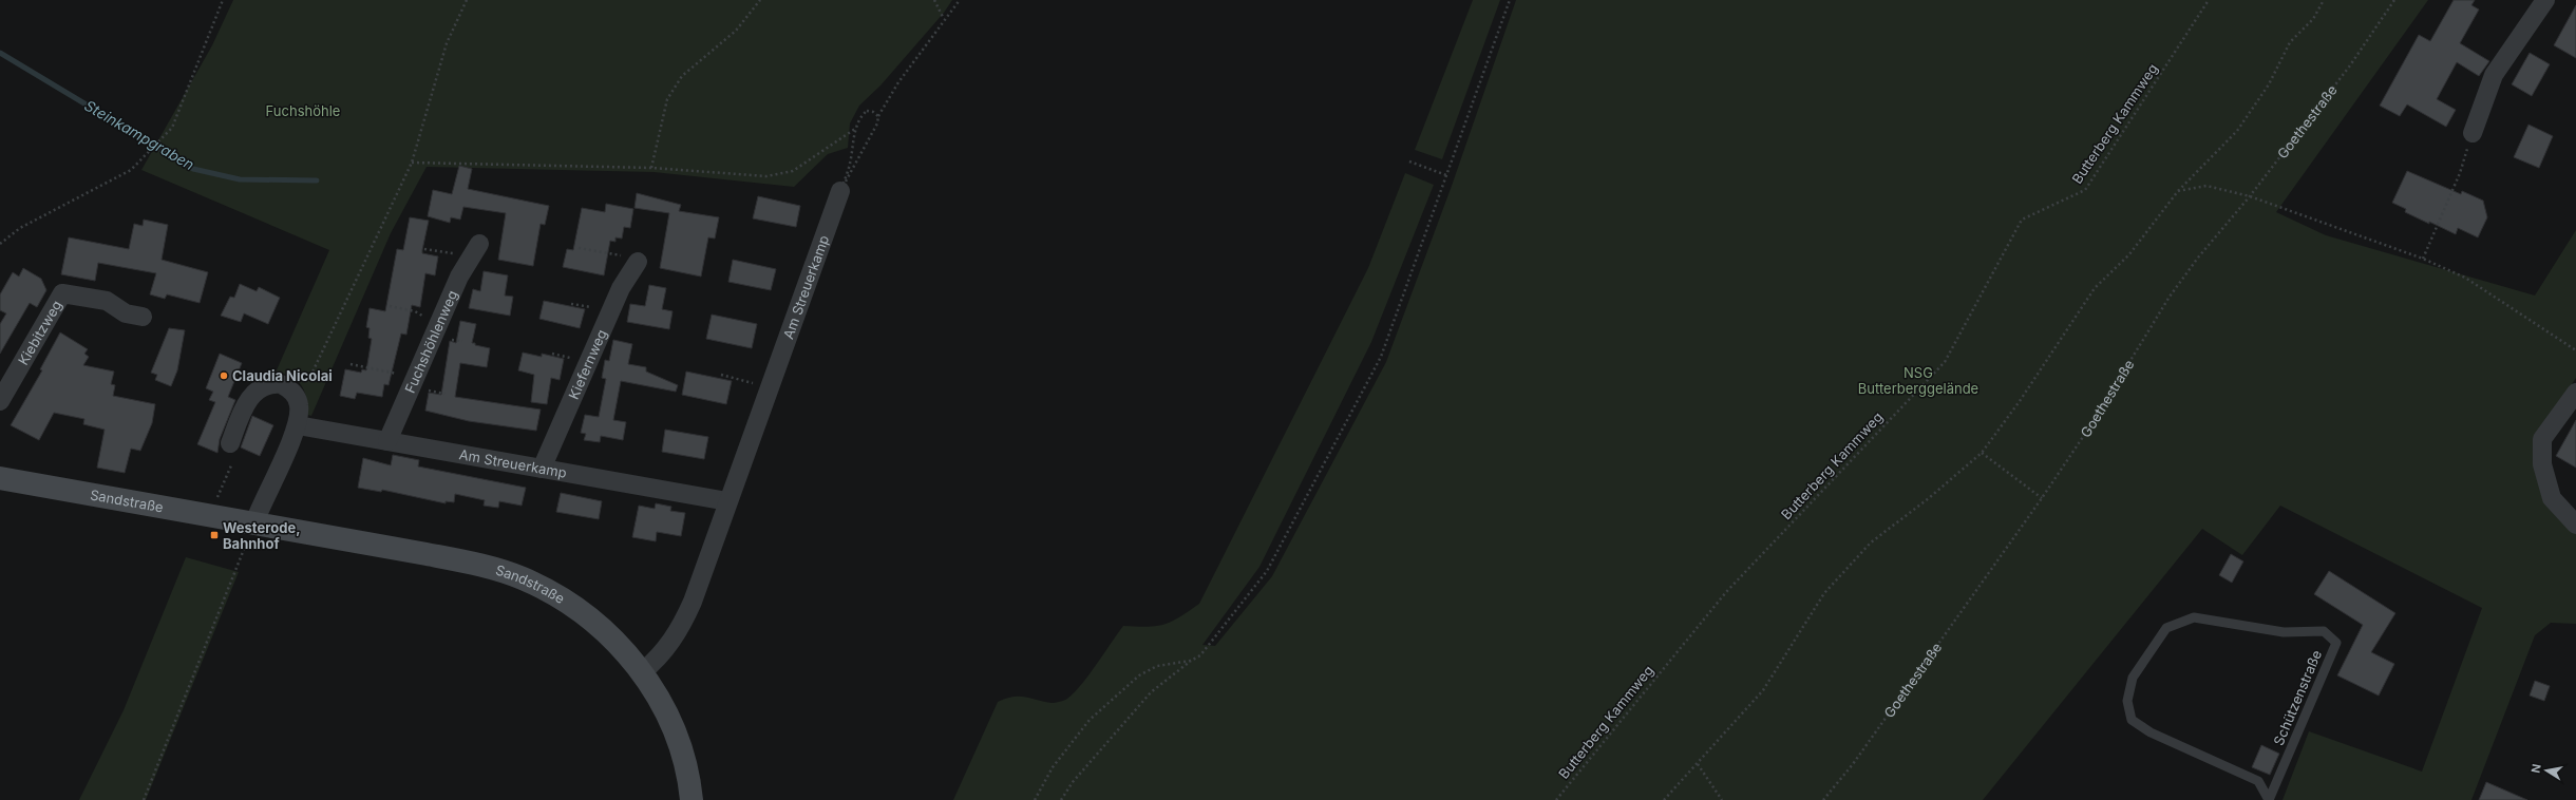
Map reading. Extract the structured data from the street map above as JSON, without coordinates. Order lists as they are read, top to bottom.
{
  "streets": {
    "street": [
      "Am Streuerkamp",
      "Kiebitzweg",
      "Fuchshöhlenweg",
      "Kiefernweg",
      "Sandstraße"
    ],
    "lane": ["Schützenstraße"],
    "path": ["Goethestraße", "Butterberg Kammweg"]
  },
  "crossings": [
    ["Am Streuerkamp", "Fuchshöhlenweg"],
    ["Am Streuerkamp", "Kiefernweg"],
    ["Am Streuerkamp", "Sandstraße"]
  ],
  "water": ["Steinkampgraben"],
  "parks": ["Fuchshöhle", "NSG Butterberggelände"],
  "places": {
    "other": ["Claudia Nicolai"],
    "transit": ["Westerode, Bahnhof"]
  },
  "north": "left"
}
